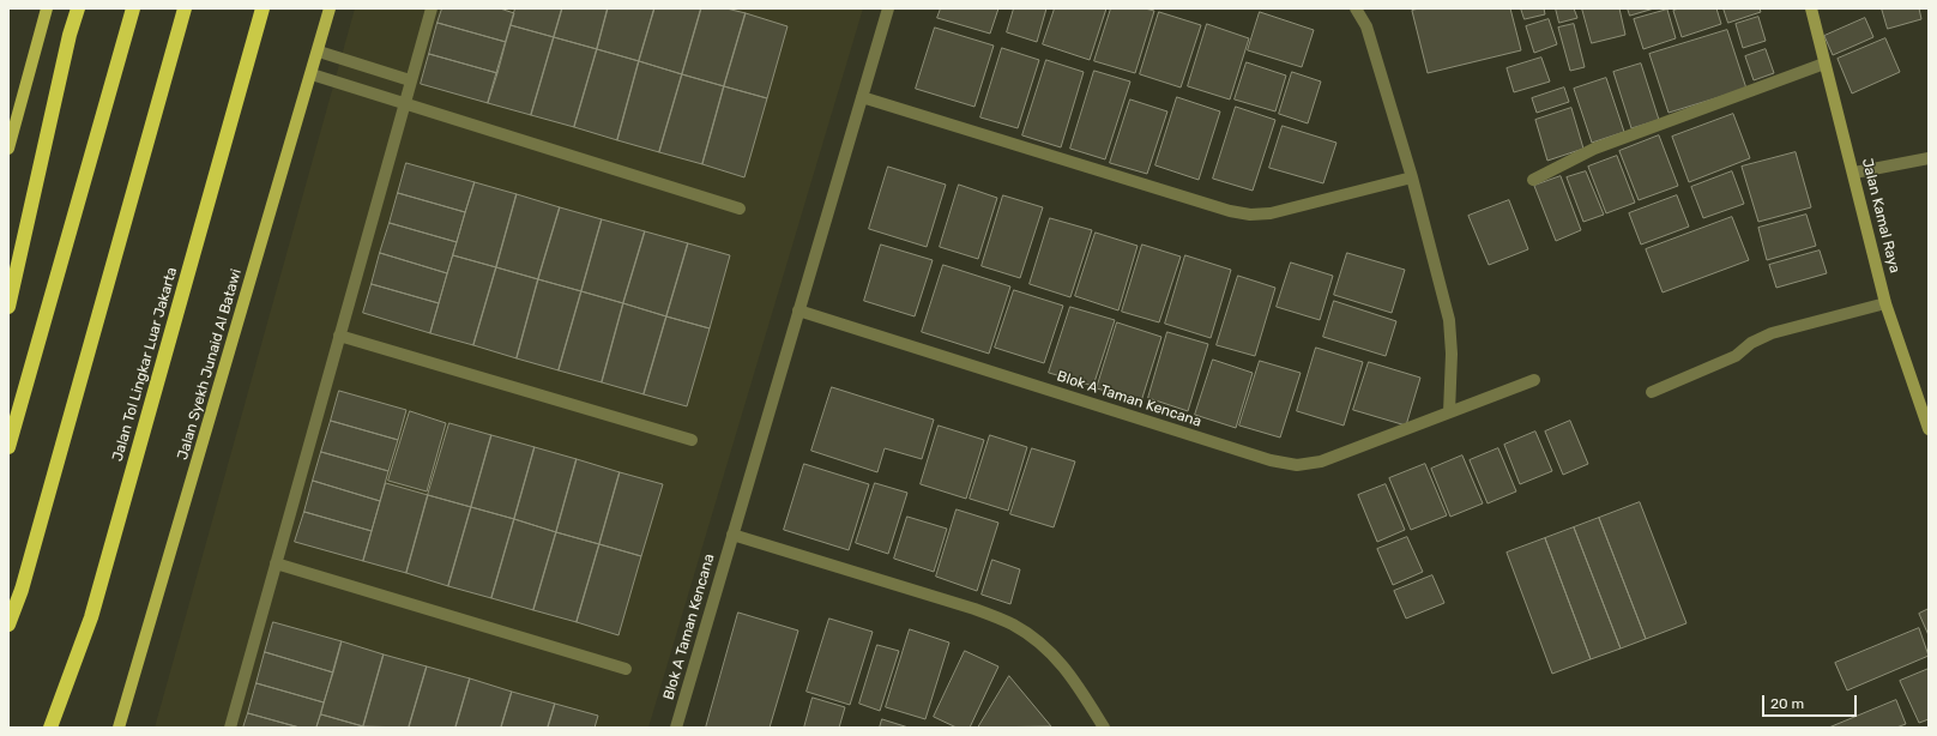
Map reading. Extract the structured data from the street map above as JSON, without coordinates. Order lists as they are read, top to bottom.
{
  "streets": {
    "highway": ["Jalan Tol Lingkar Luar Jakarta"],
    "main road": ["Jalan Kamal Raya", "Jalan Syekh Junaid Al Batawi"],
    "street": ["Blok A Taman Kencana"]
  },
  "scale_bar": "20 m"
}
